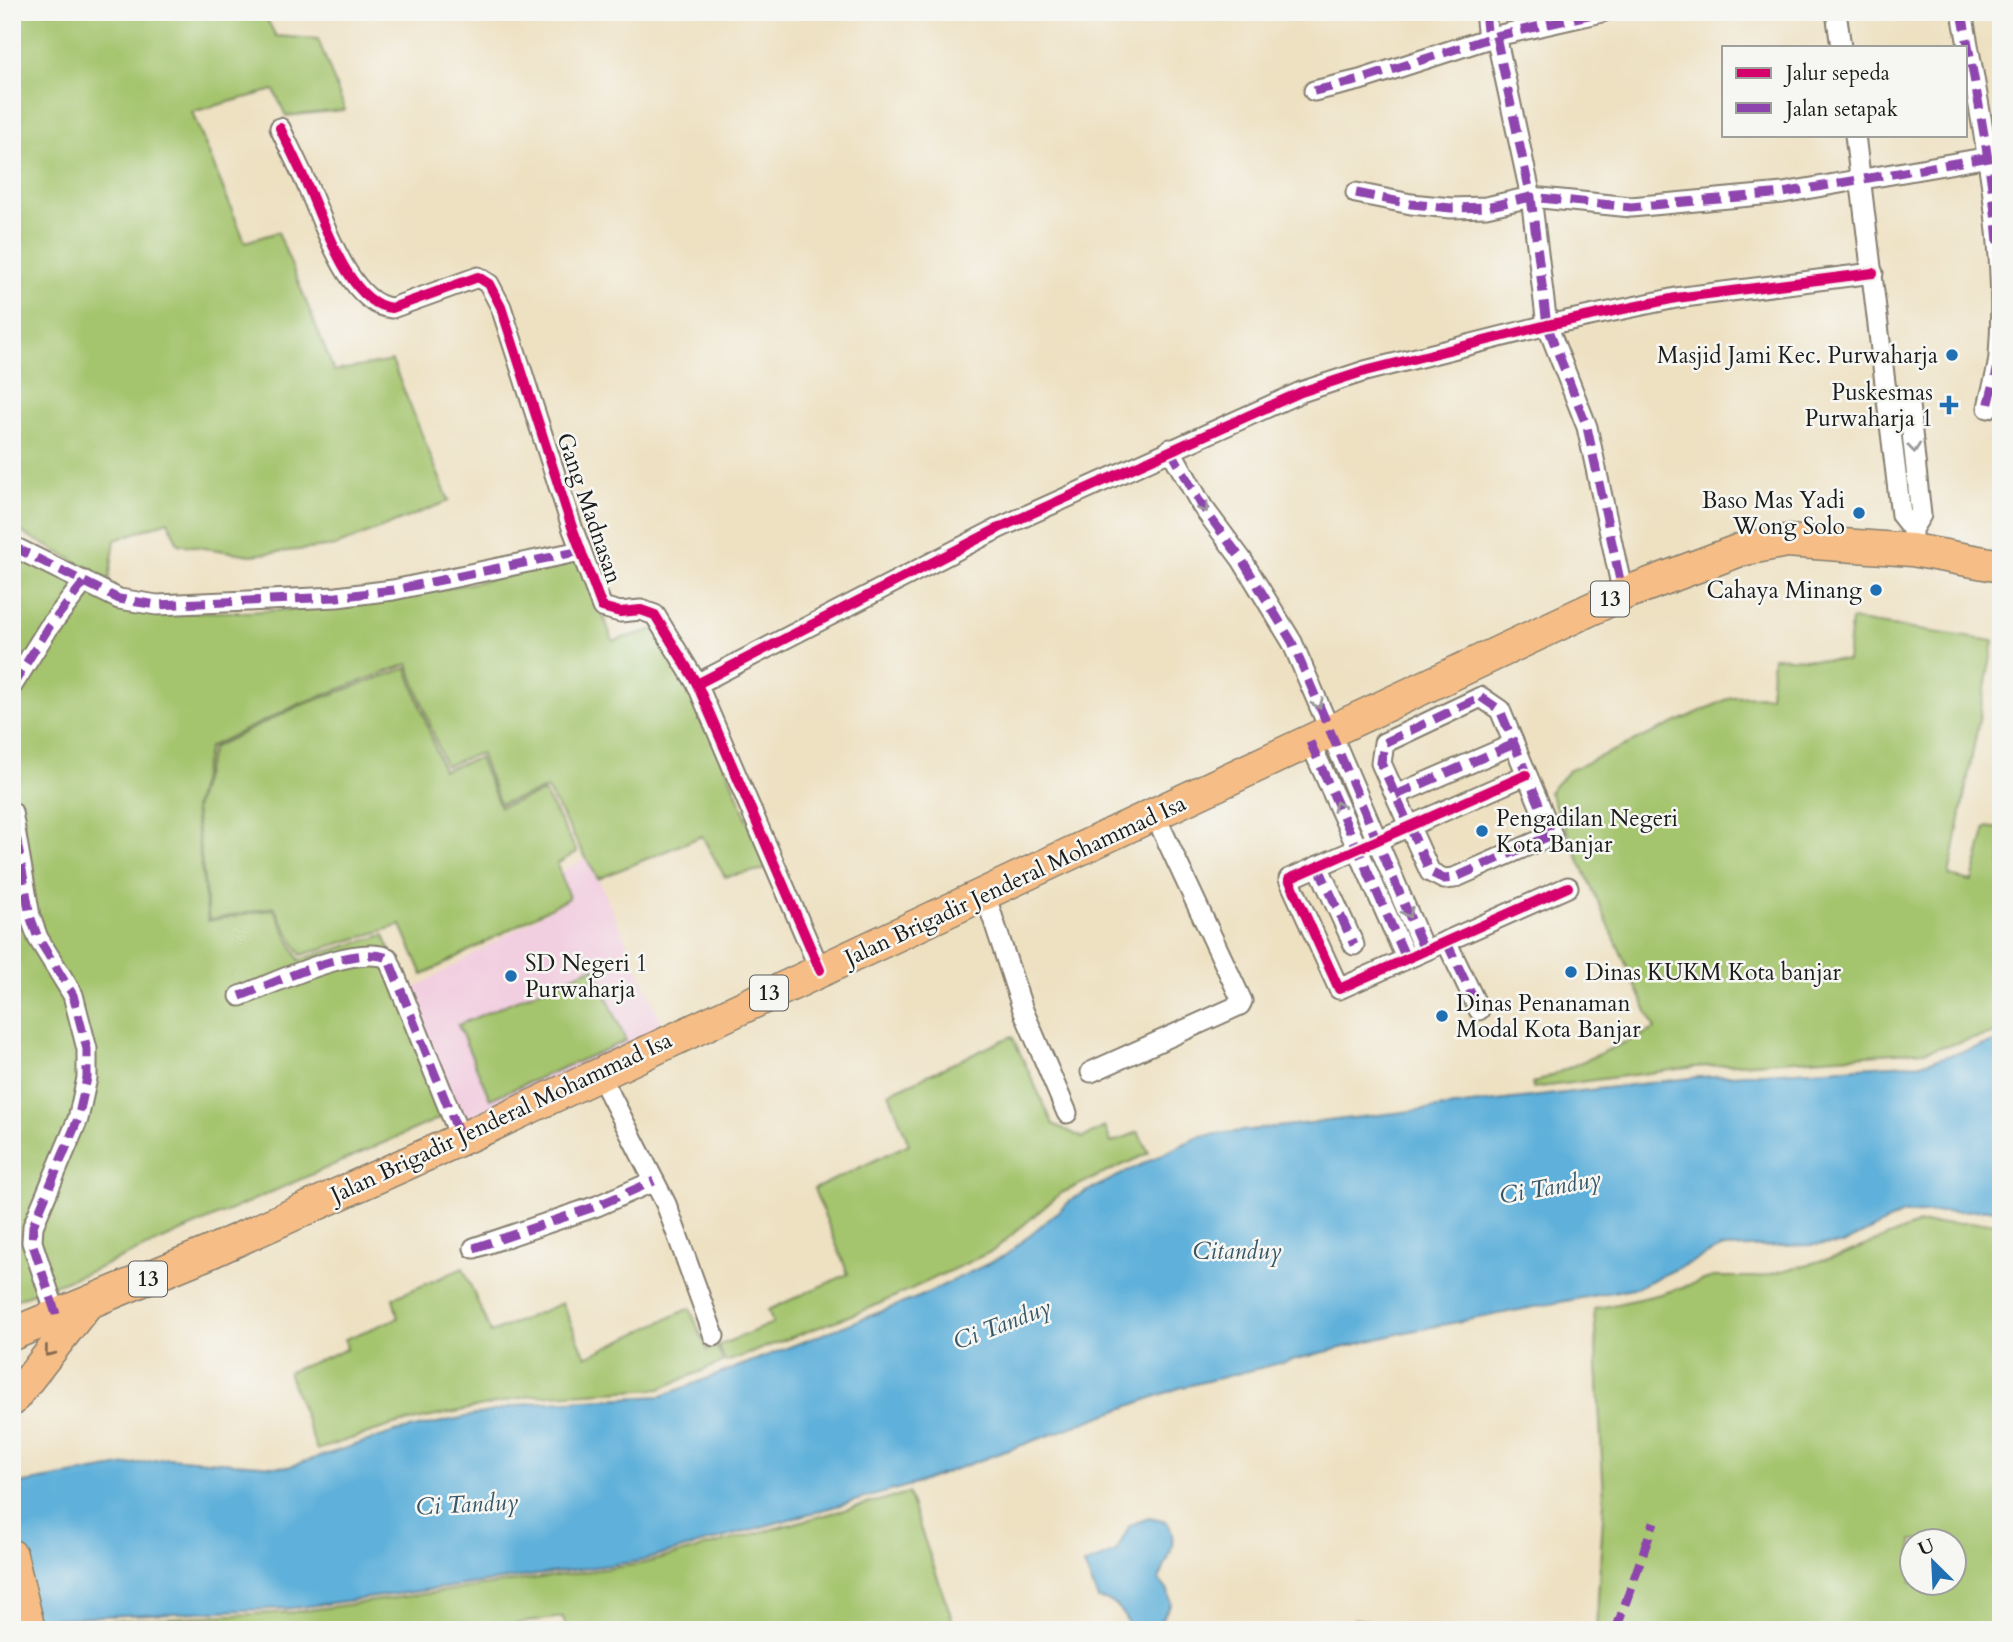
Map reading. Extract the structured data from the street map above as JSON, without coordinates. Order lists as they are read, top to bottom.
{
  "streets": {
    "highway": ["13", "Jalan Brigadir Jenderal Mohammad Isa"],
    "street": ["Gang Madnasan"]
  },
  "crossings": [
    ["Gang Madnasan", "Jalan Brigadir Jenderal Mohammad Isa"]
  ],
  "water": ["Ci Tanduy", "Citanduy"],
  "places": {
    "other": [
      "Masjid Jami Kec. Purwaharja",
      "Baso Mas Yadi Wong Solo",
      "Cahaya Minang",
      "Pengadilan Negeri Kota Banjar",
      "Dinas KUKM Kota banjar",
      "SD Negeri 1 Purwaharja",
      "Dinas Penanaman Modal Kota Banjar"
    ],
    "health": ["Puskesmas Purwaharja 1"]
  },
  "legend": ["Jalur sepeda", "Jalan setapak"],
  "north": "top left"
}
